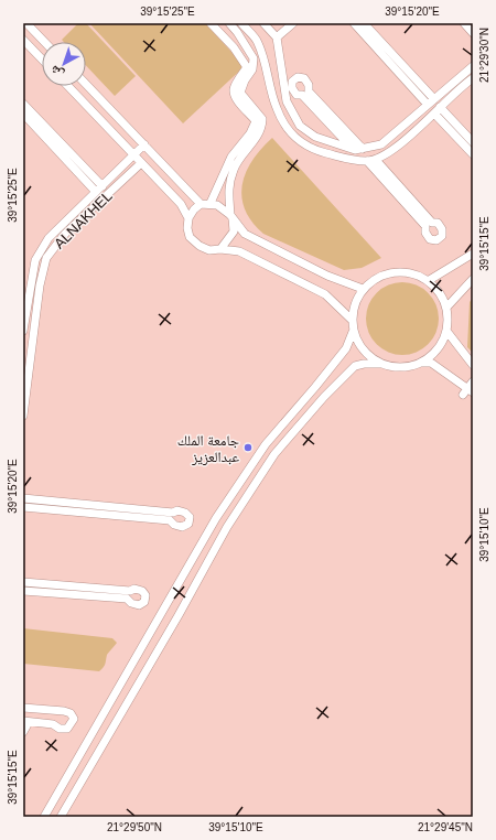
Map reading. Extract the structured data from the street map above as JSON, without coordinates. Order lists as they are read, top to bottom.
{
  "streets": {
    "street": ["ALNAKHEL"]
  },
  "places": ["جامعة الملك عبدالعزيز"],
  "north": "bottom left",
  "coordinates": [
    "39°15'25\"E",
    "39°15'20\"E",
    "21°29'30\"N",
    "39°15'15\"E",
    "39°15'10\"E",
    "21°29'50\"N",
    "21°29'45\"N"
  ]
}
